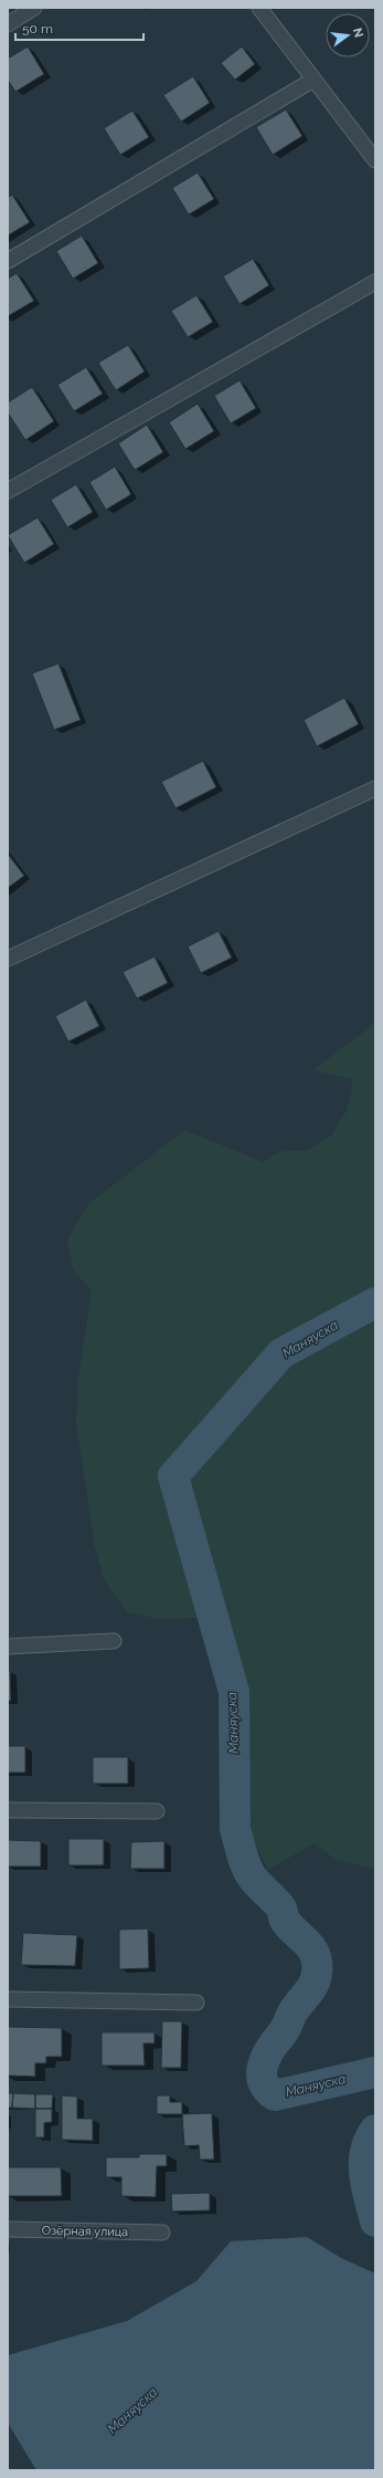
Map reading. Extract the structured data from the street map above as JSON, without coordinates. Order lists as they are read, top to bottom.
{
  "streets": {
    "street": ["Озёрная улица"]
  },
  "water": ["Маняуска"],
  "scale_bar": "50 m",
  "north": "right"
}
